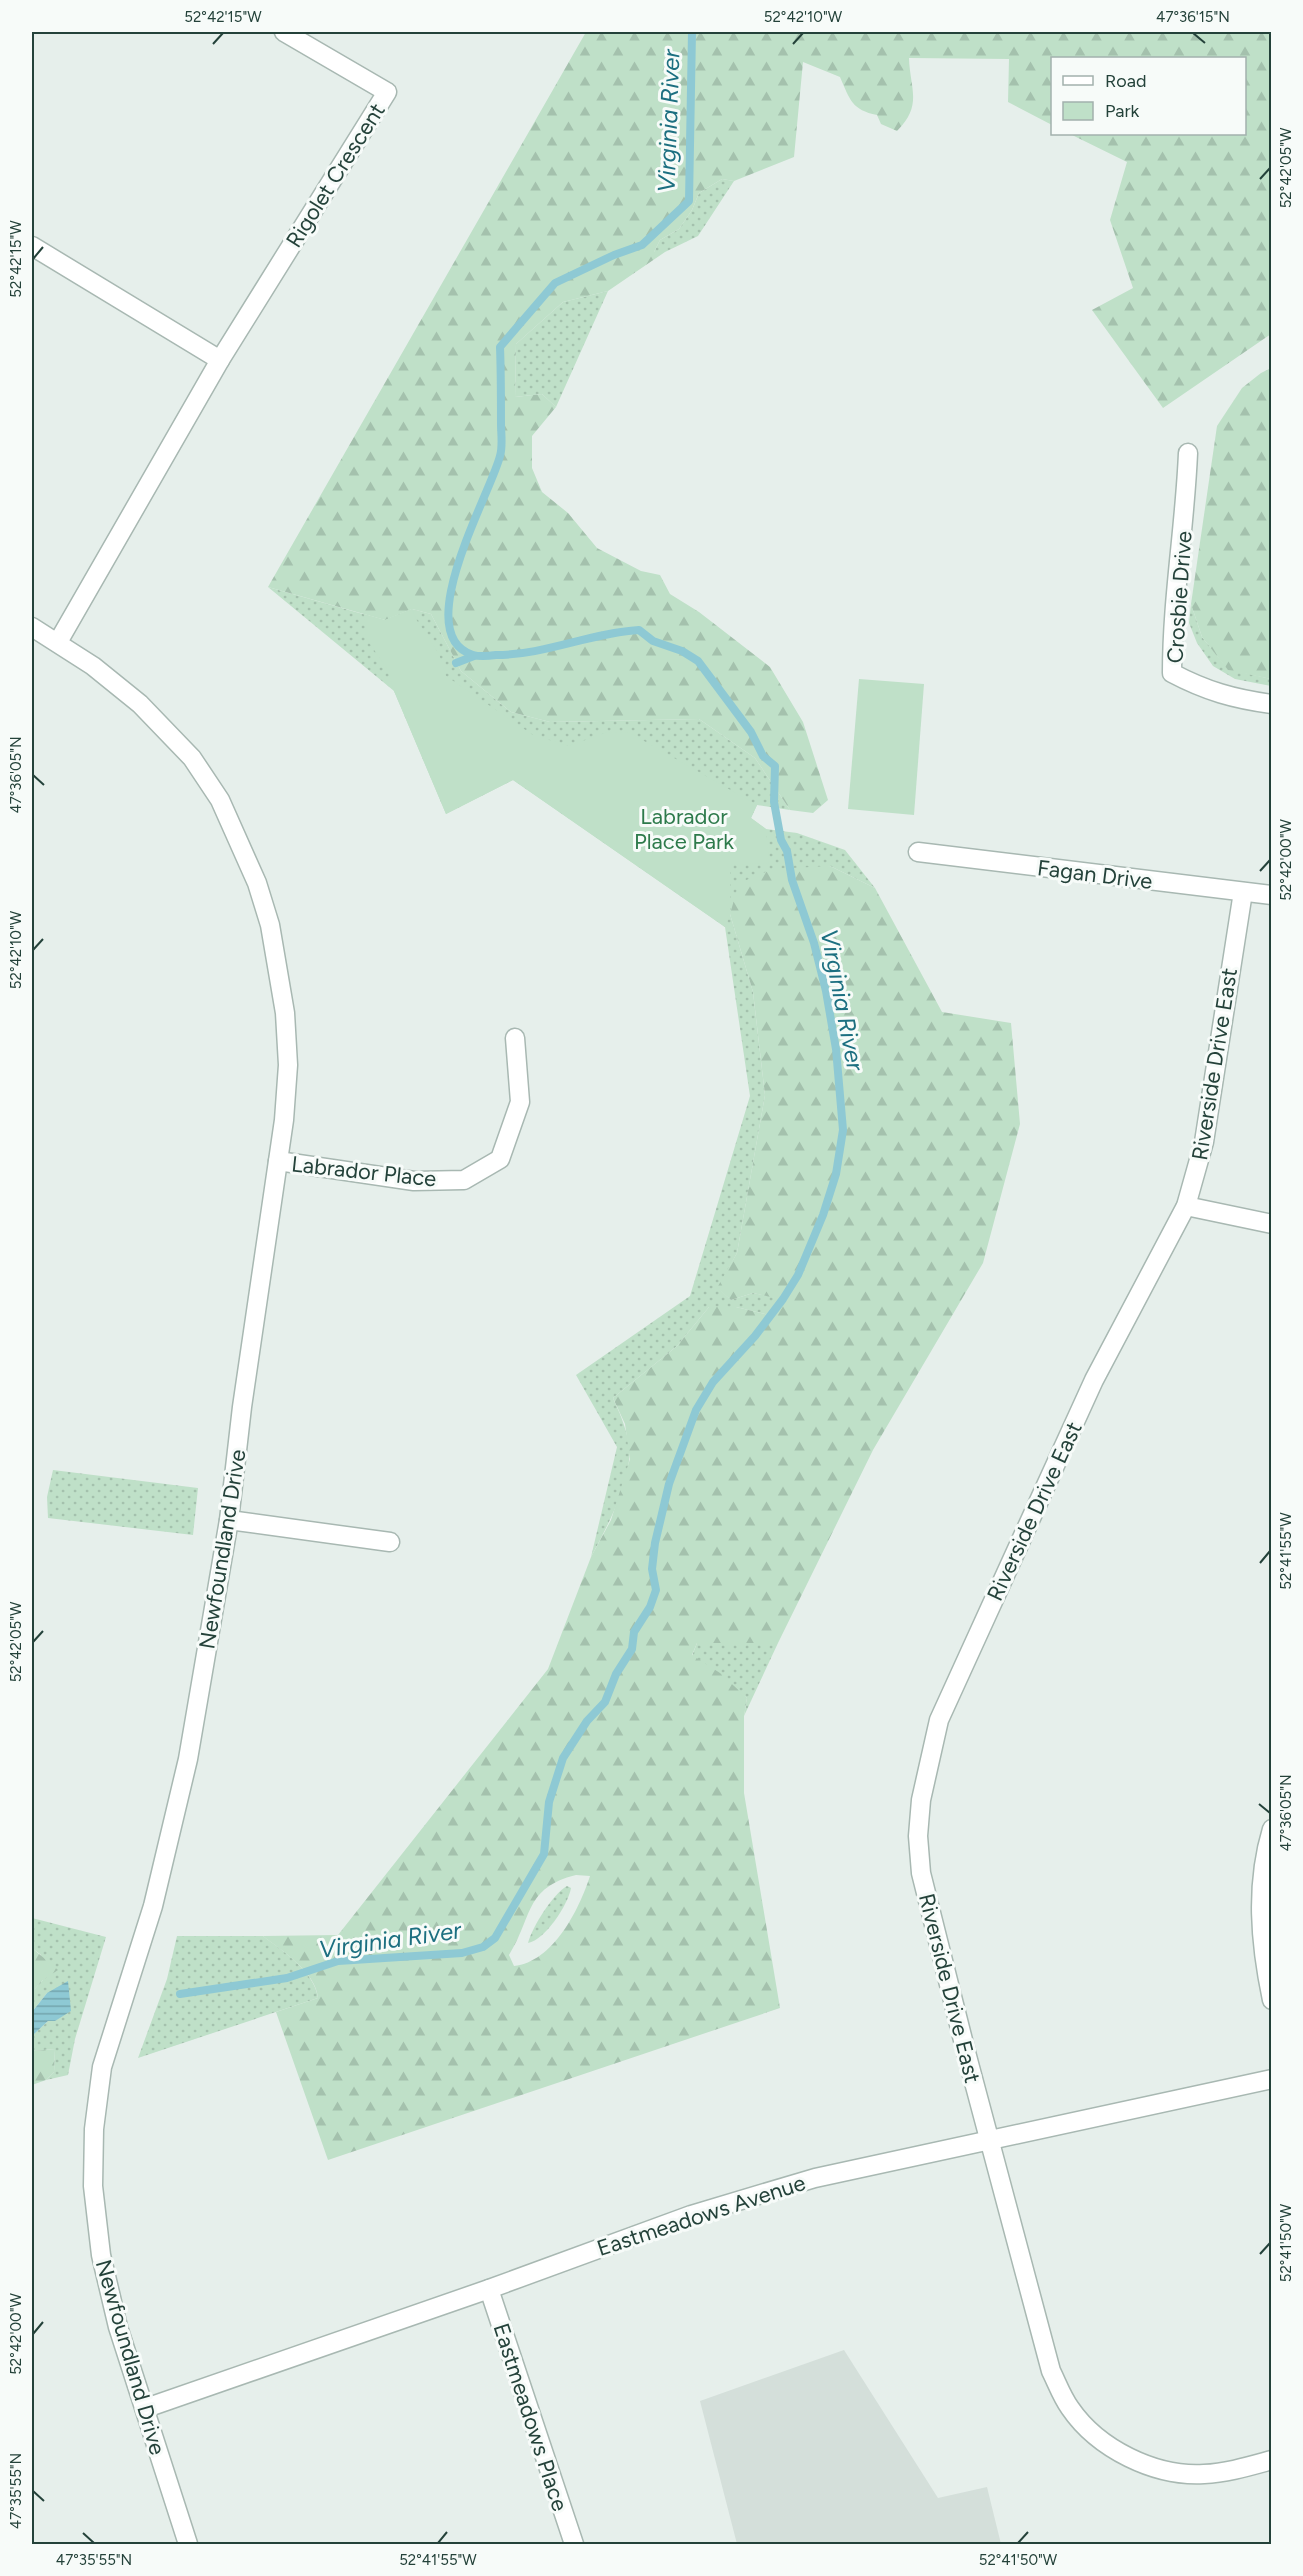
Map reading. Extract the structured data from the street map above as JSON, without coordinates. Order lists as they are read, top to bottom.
{
  "streets": {
    "street": [
      "Rigolet Crescent",
      "Crosbie Drive",
      "Fagan Drive",
      "Riverside Drive East",
      "Labrador Place",
      "Newfoundland Drive",
      "Eastmeadows Avenue",
      "Eastmeadows Place"
    ]
  },
  "crossings": [
    ["Rigolet Crescent", "Newfoundland Drive"],
    ["Fagan Drive", "Riverside Drive East"],
    ["Riverside Drive East", "Eastmeadows Avenue"],
    ["Labrador Place", "Newfoundland Drive"],
    ["Newfoundland Drive", "Eastmeadows Avenue"],
    ["Eastmeadows Avenue", "Eastmeadows Place"]
  ],
  "water": ["Virginia River"],
  "parks": ["Labrador Place Park"],
  "legend": ["Road", "Park"],
  "coordinates": [
    "52°42'15\"W",
    "52°42'10\"W",
    "47°36'15\"N",
    "52°42'05\"W",
    "47°36'05\"N",
    "52°42'00\"W",
    "52°41'55\"W",
    "52°41'50\"W",
    "47°35'55\"N"
  ]
}
